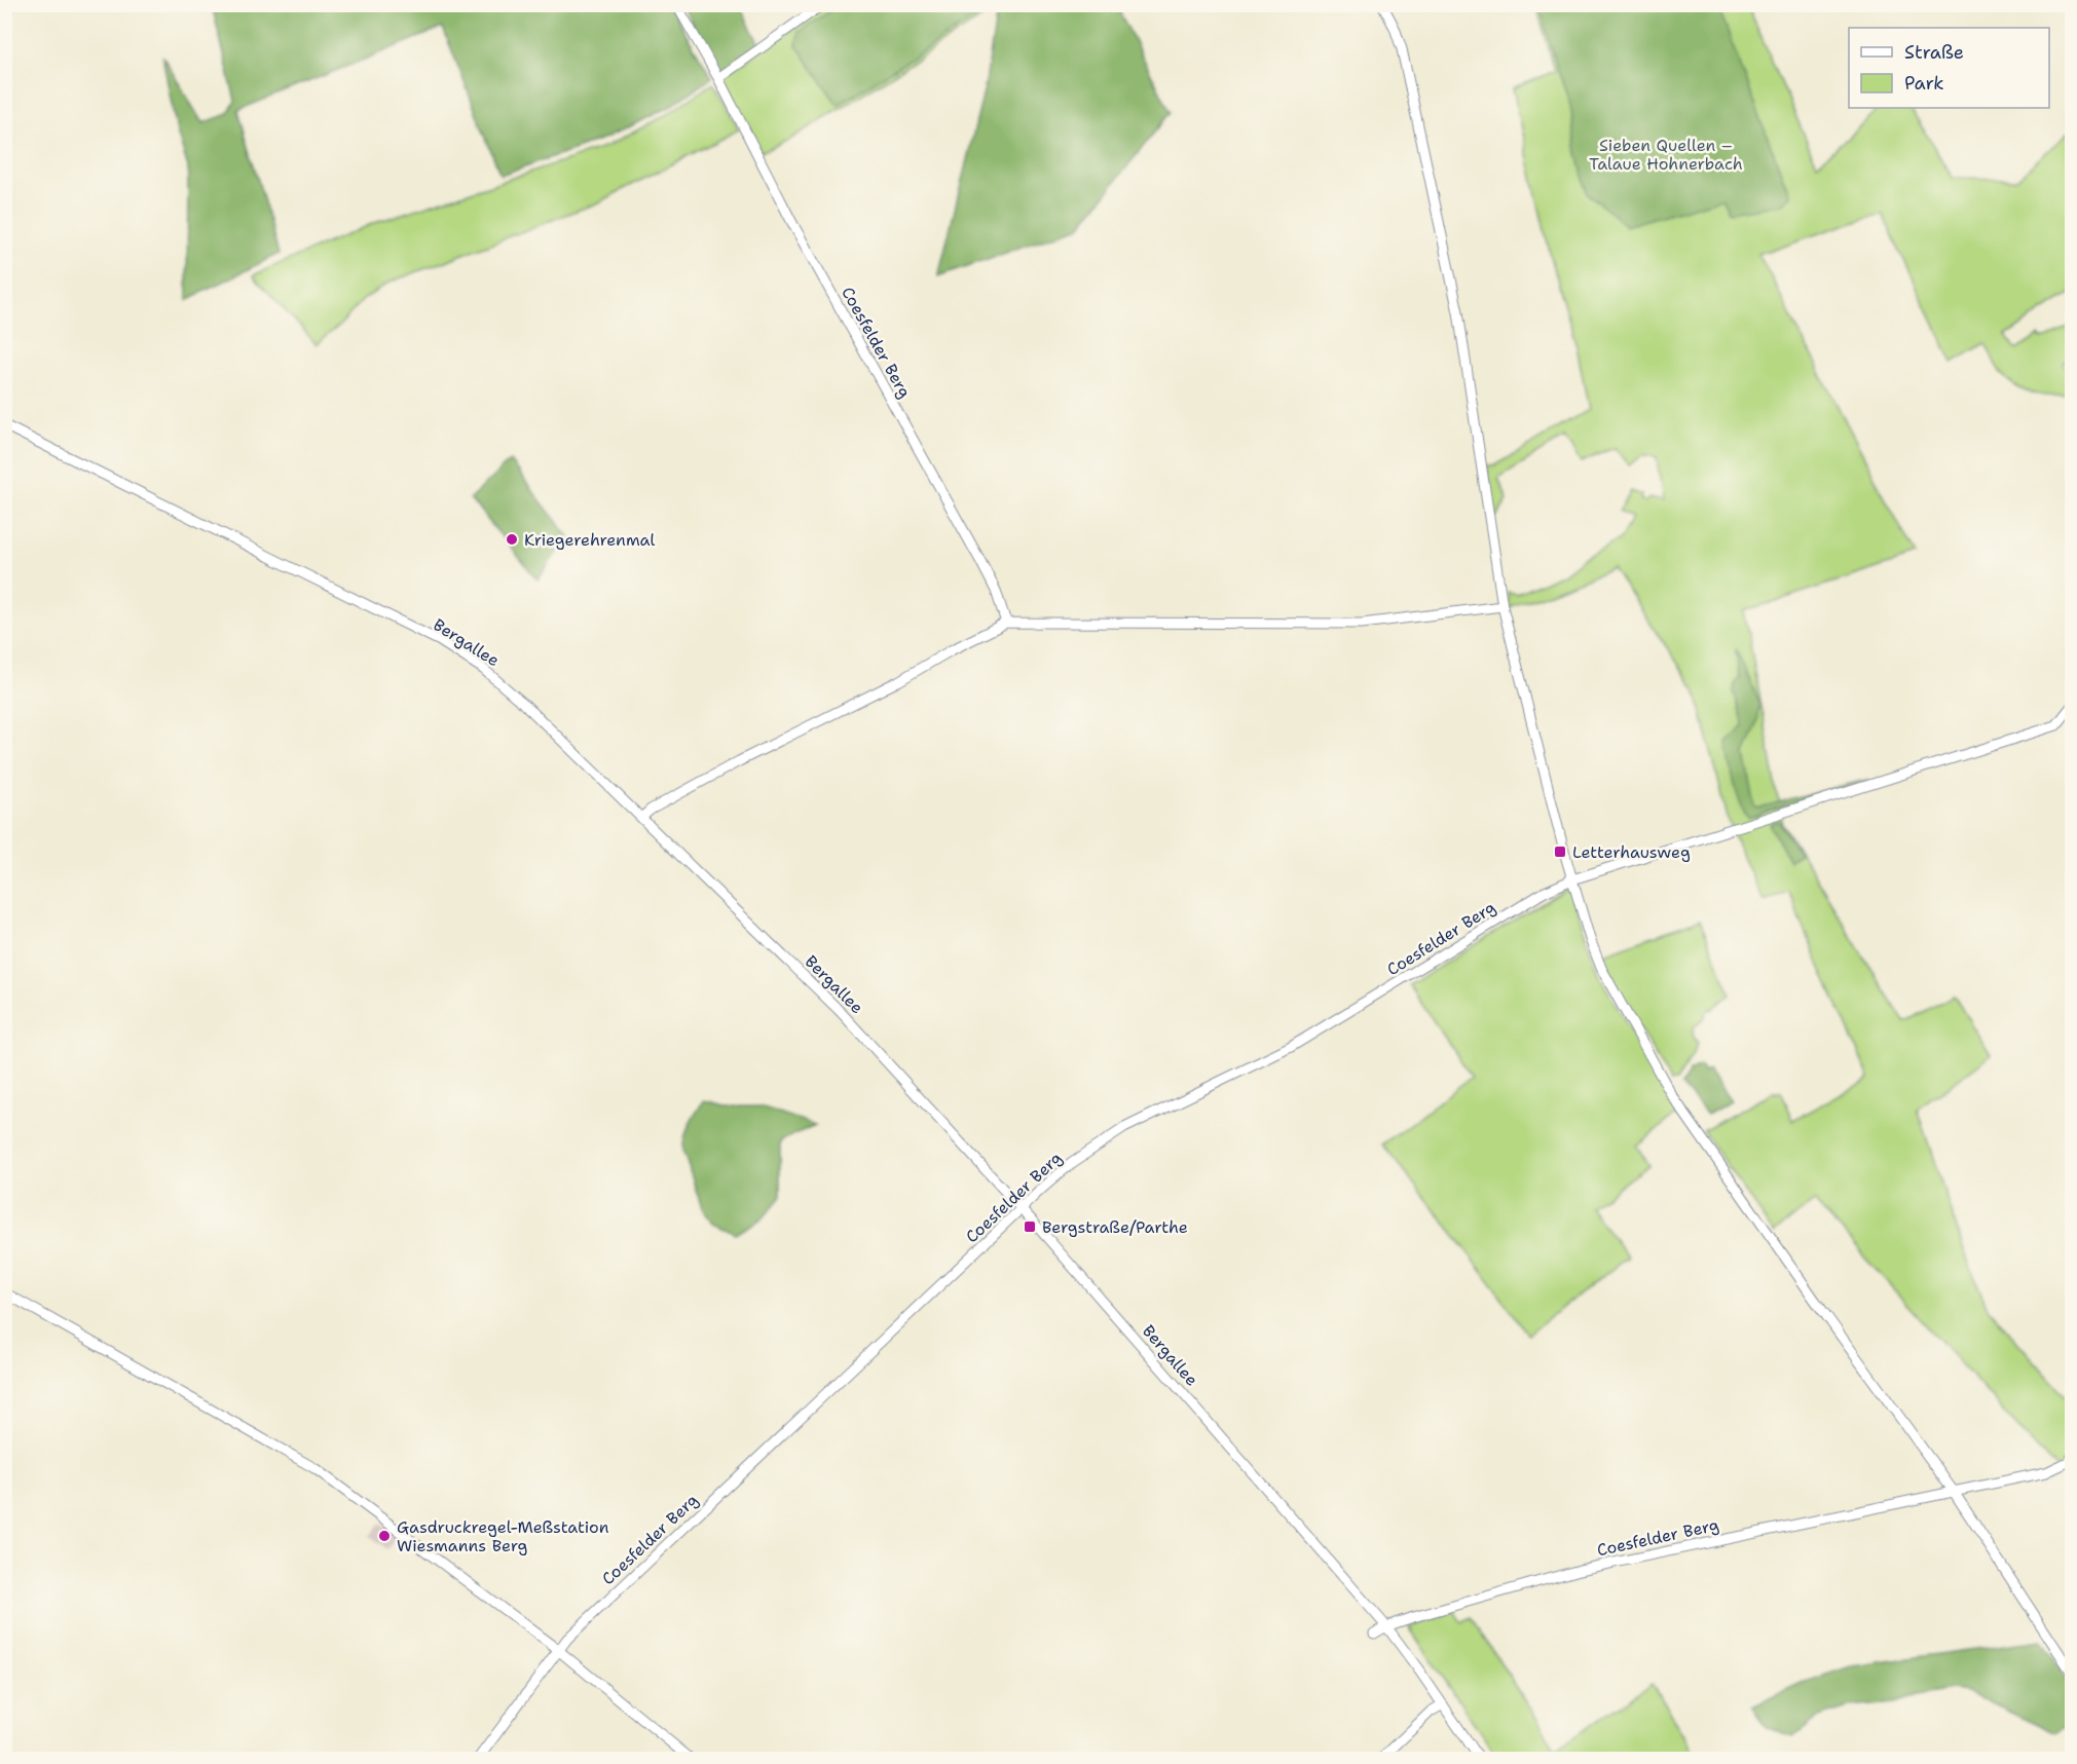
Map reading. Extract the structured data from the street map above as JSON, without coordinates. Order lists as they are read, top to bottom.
{
  "streets": {
    "street": ["Coesfelder Berg", "Bergallee"]
  },
  "crossings": [
    ["Coesfelder Berg", "Bergallee"]
  ],
  "parks": ["Sieben Quellen – Talaue Hohnerbach"],
  "places": {
    "other": ["Kriegerehrenmal", "Gasdruckregel-Meßstation Wiesmanns Berg"],
    "transit": ["Letterhausweg", "Bergstraße/Parthe"]
  },
  "legend": ["Straße", "Park"]
}
